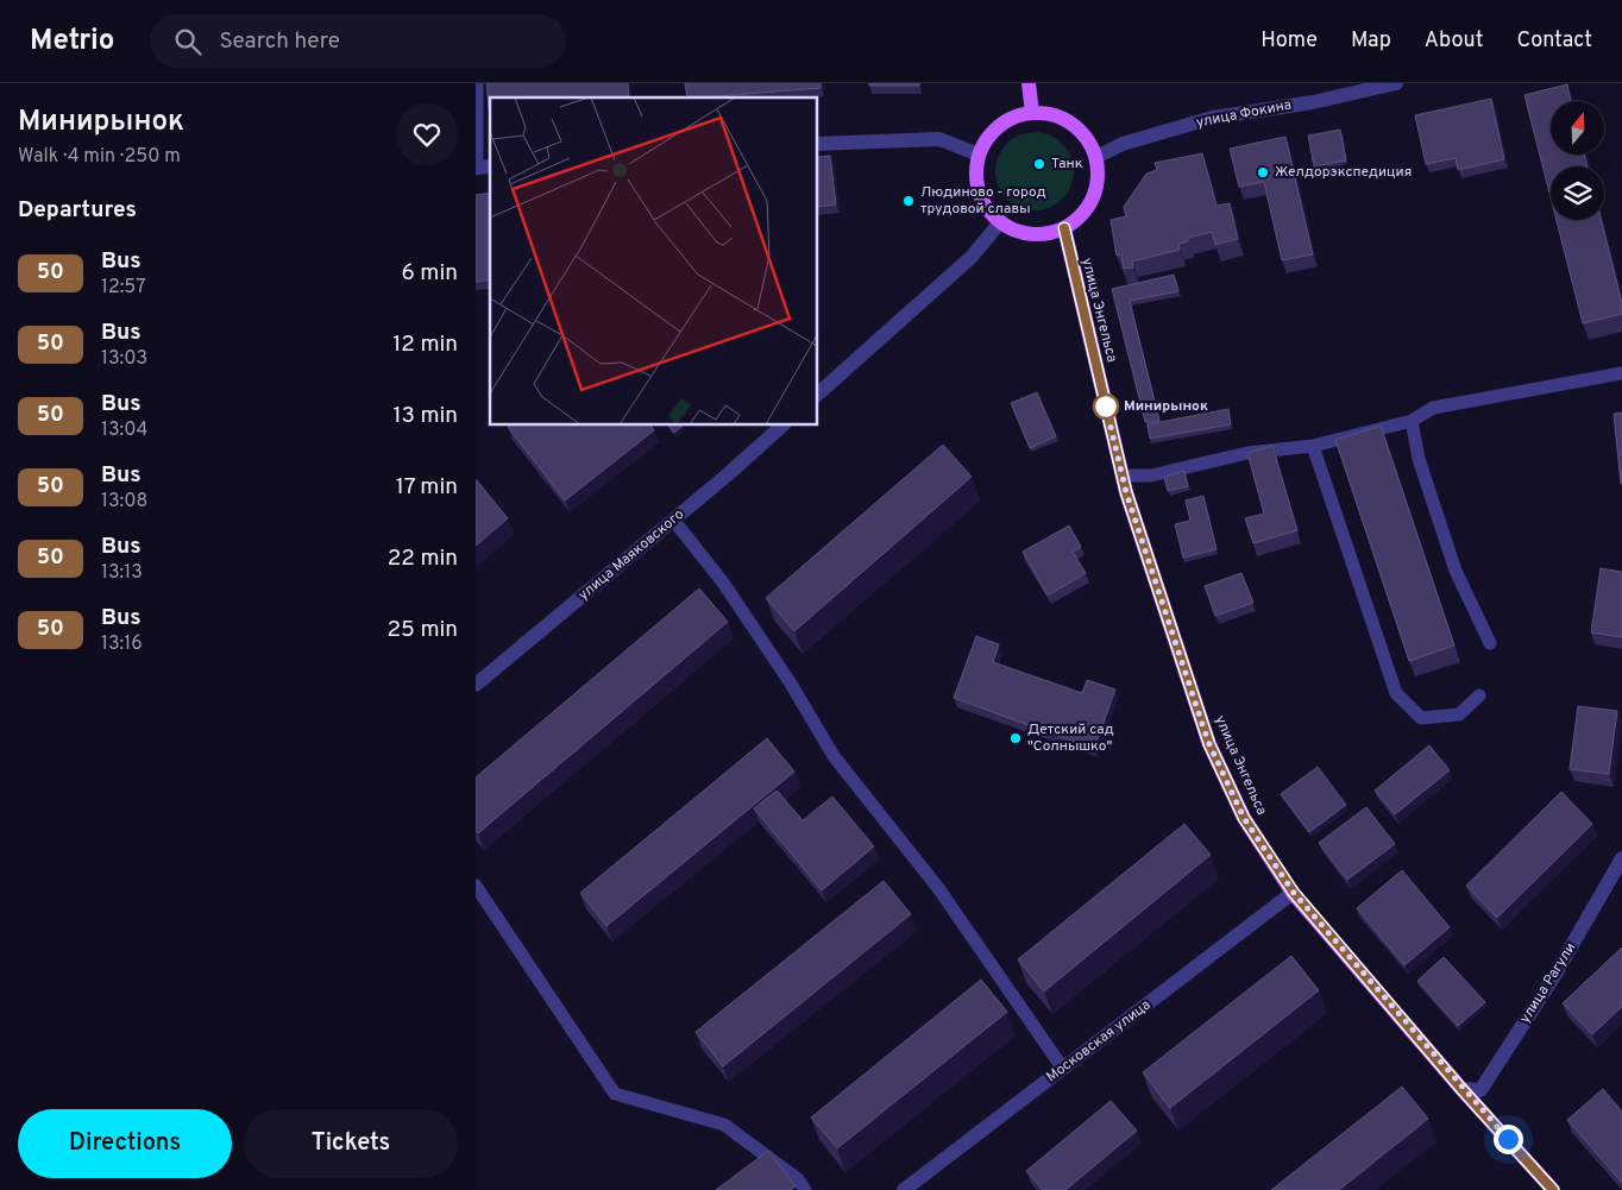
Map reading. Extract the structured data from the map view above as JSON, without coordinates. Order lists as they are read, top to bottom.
{
  "streets": {
    "main road": ["улица Энгельса"],
    "street": [
      "улица Фокина",
      "улица Маяковского",
      "улица Рагули",
      "Московская улица"
    ]
  },
  "crossings": [
    ["улица Фокина", "улица Энгельса"],
    ["улица Энгельса", "улица Рагули"],
    ["улица Энгельса", "Московская улица"]
  ],
  "places": [
    "Танк",
    "Желдорэкспедиция",
    "Людиново - город трудовой славы",
    "Минирынок",
    "Детский сад \"Солнышко\""
  ],
  "lines": ["bus line 50"],
  "north": "top",
  "page": {
    "header": "Metrio",
    "search": "Search here",
    "nav": [
      "Home",
      "Map",
      "About",
      "Contact"
    ],
    "heading": [
      ["Минирынок", "Walk · 4 min · 250 m"],
      "Departures"
    ],
    "list": [
      {
        "mark": "50",
        "name": "Bus",
        "note": "12:57",
        "value": "6 min"
      },
      {
        "mark": "50",
        "name": "Bus",
        "note": "13:03",
        "value": "12 min"
      },
      {
        "mark": "50",
        "name": "Bus",
        "note": "13:04",
        "value": "13 min"
      },
      {
        "mark": "50",
        "name": "Bus",
        "note": "13:08",
        "value": "17 min"
      },
      {
        "mark": "50",
        "name": "Bus",
        "note": "13:13",
        "value": "22 min"
      },
      {
        "mark": "50",
        "name": "Bus",
        "note": "13:16",
        "value": "25 min"
      }
    ],
    "buttons": ["Directions", "Tickets"]
  }
}
